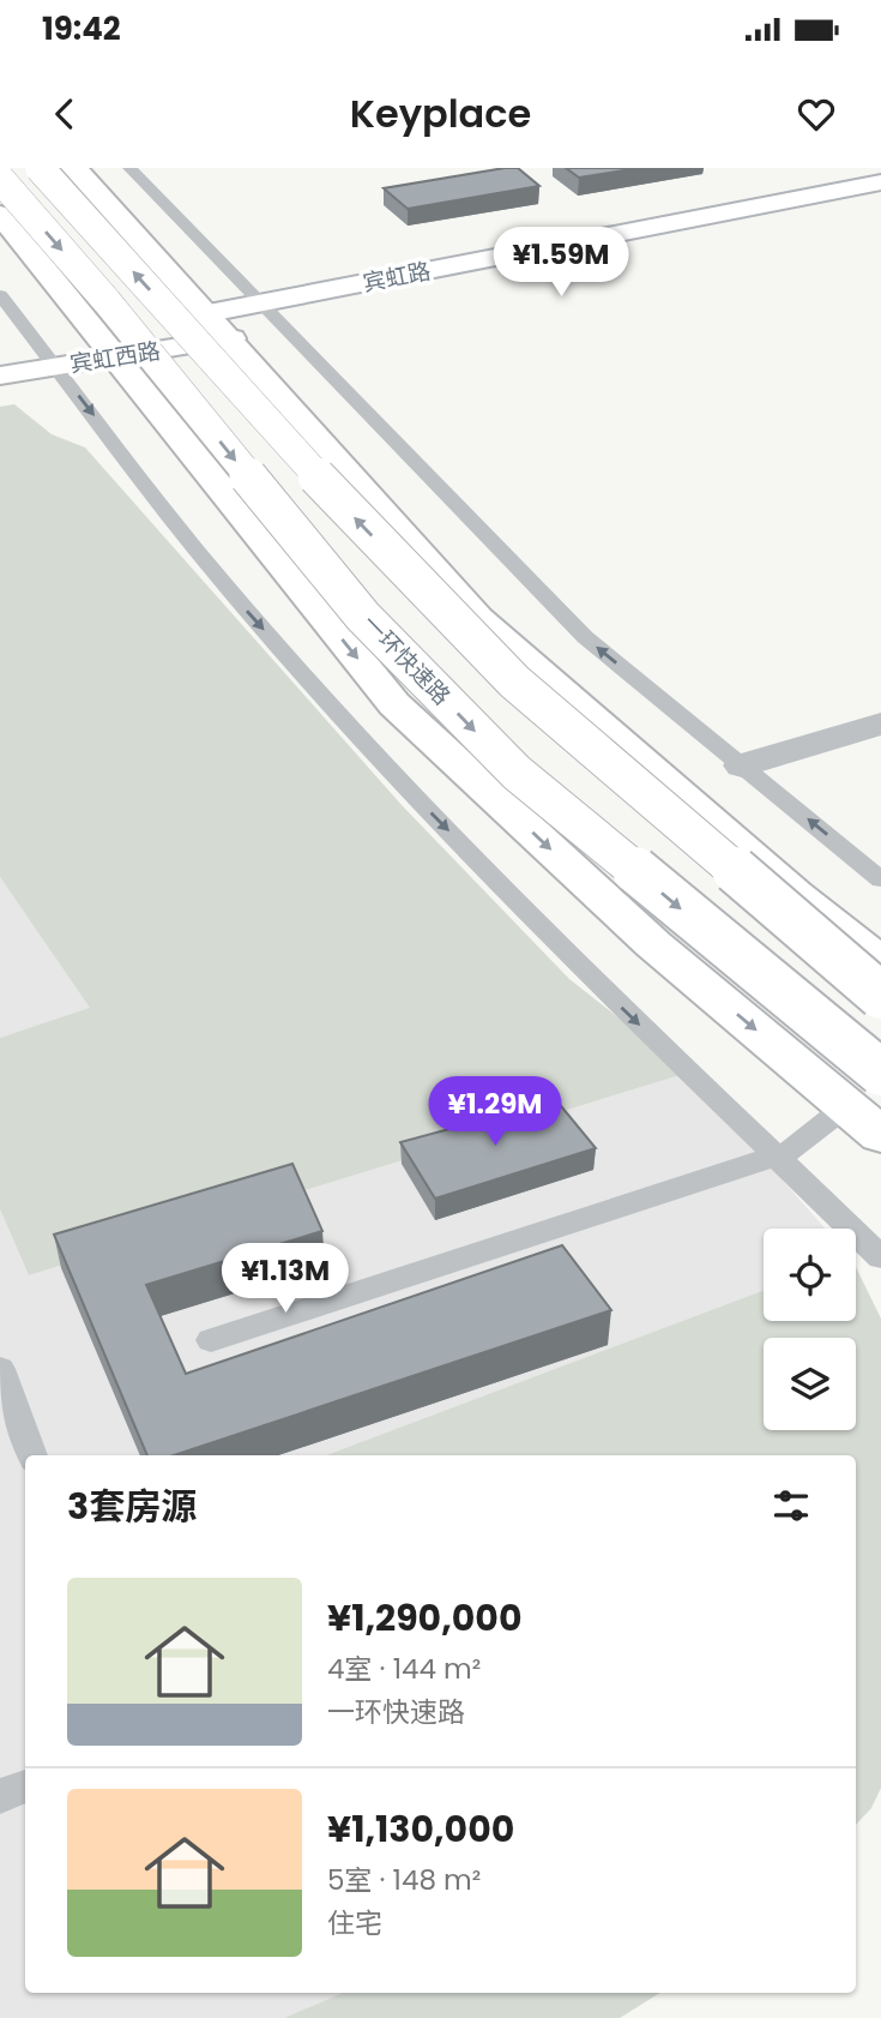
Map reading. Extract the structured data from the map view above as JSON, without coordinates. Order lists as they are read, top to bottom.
{
  "streets": {
    "main road": ["宾虹路", "宾虹西路", "一环快速路"]
  },
  "crossings": [
    ["宾虹路", "宾虹西路"]
  ],
  "page": {
    "status": "19:42",
    "header": "Keyplace",
    "price": ["¥1.59M", "¥1.29M", "¥1.13M"],
    "heading": "3套房源",
    "list": [
      {
        "name": "¥1,290,000",
        "note": "4室 · 144 m² · 一环快速路"
      },
      {
        "name": "¥1,130,000",
        "note": "5室 · 148 m² · 住宅"
      }
    ]
  }
}
